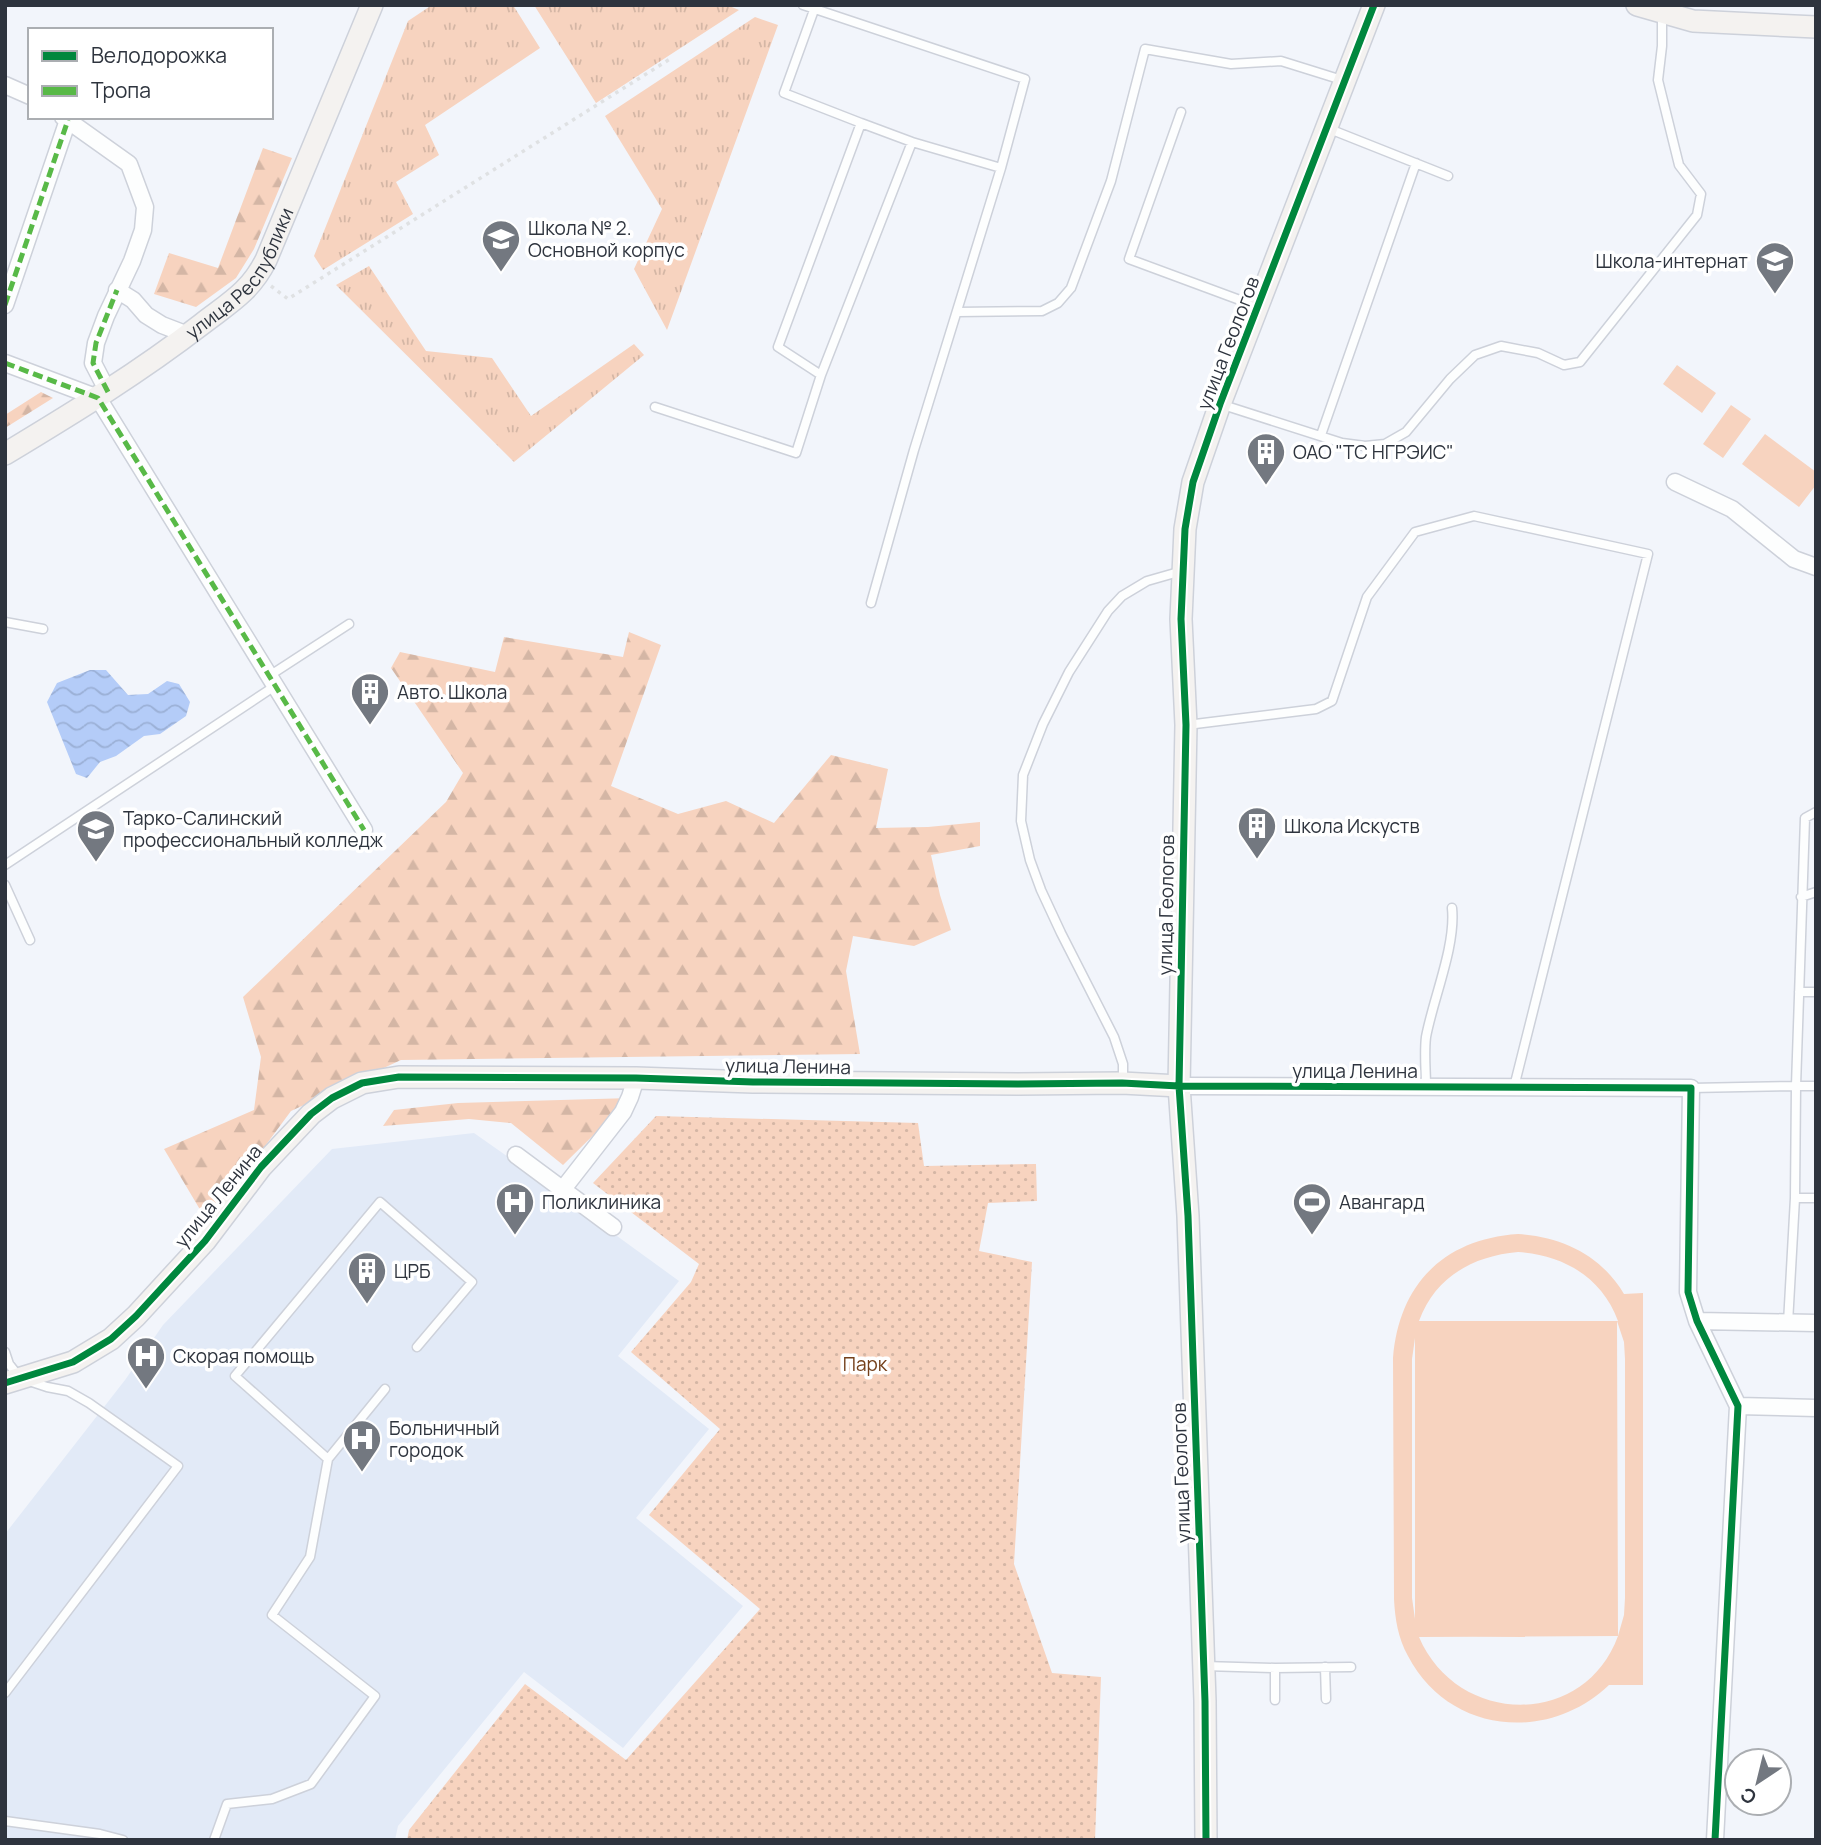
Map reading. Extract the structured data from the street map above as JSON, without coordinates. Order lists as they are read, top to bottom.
{
  "streets": {
    "street": ["улица Республики", "улица Геологов", "улица Ленина"]
  },
  "crossings": [
    ["улица Геологов", "улица Ленина"]
  ],
  "parks": ["Парк"],
  "places": {
    "school or university": ["Школа № 2. Основной корпус", "Школа-интернат", "Тарко-Салинский профессиональный колледж"],
    "building": [
      "ОАО \"ТС НГРЭИС\"",
      "Авто. Школа",
      "Школа Искуств",
      "ЦРБ"
    ],
    "hospital": ["Поликлиника", "Скорая помощь", "Больничный городок"],
    "sports": ["Авангард"]
  },
  "legend": ["Велодорожка", "Тропа"],
  "north": "bottom left"
}
